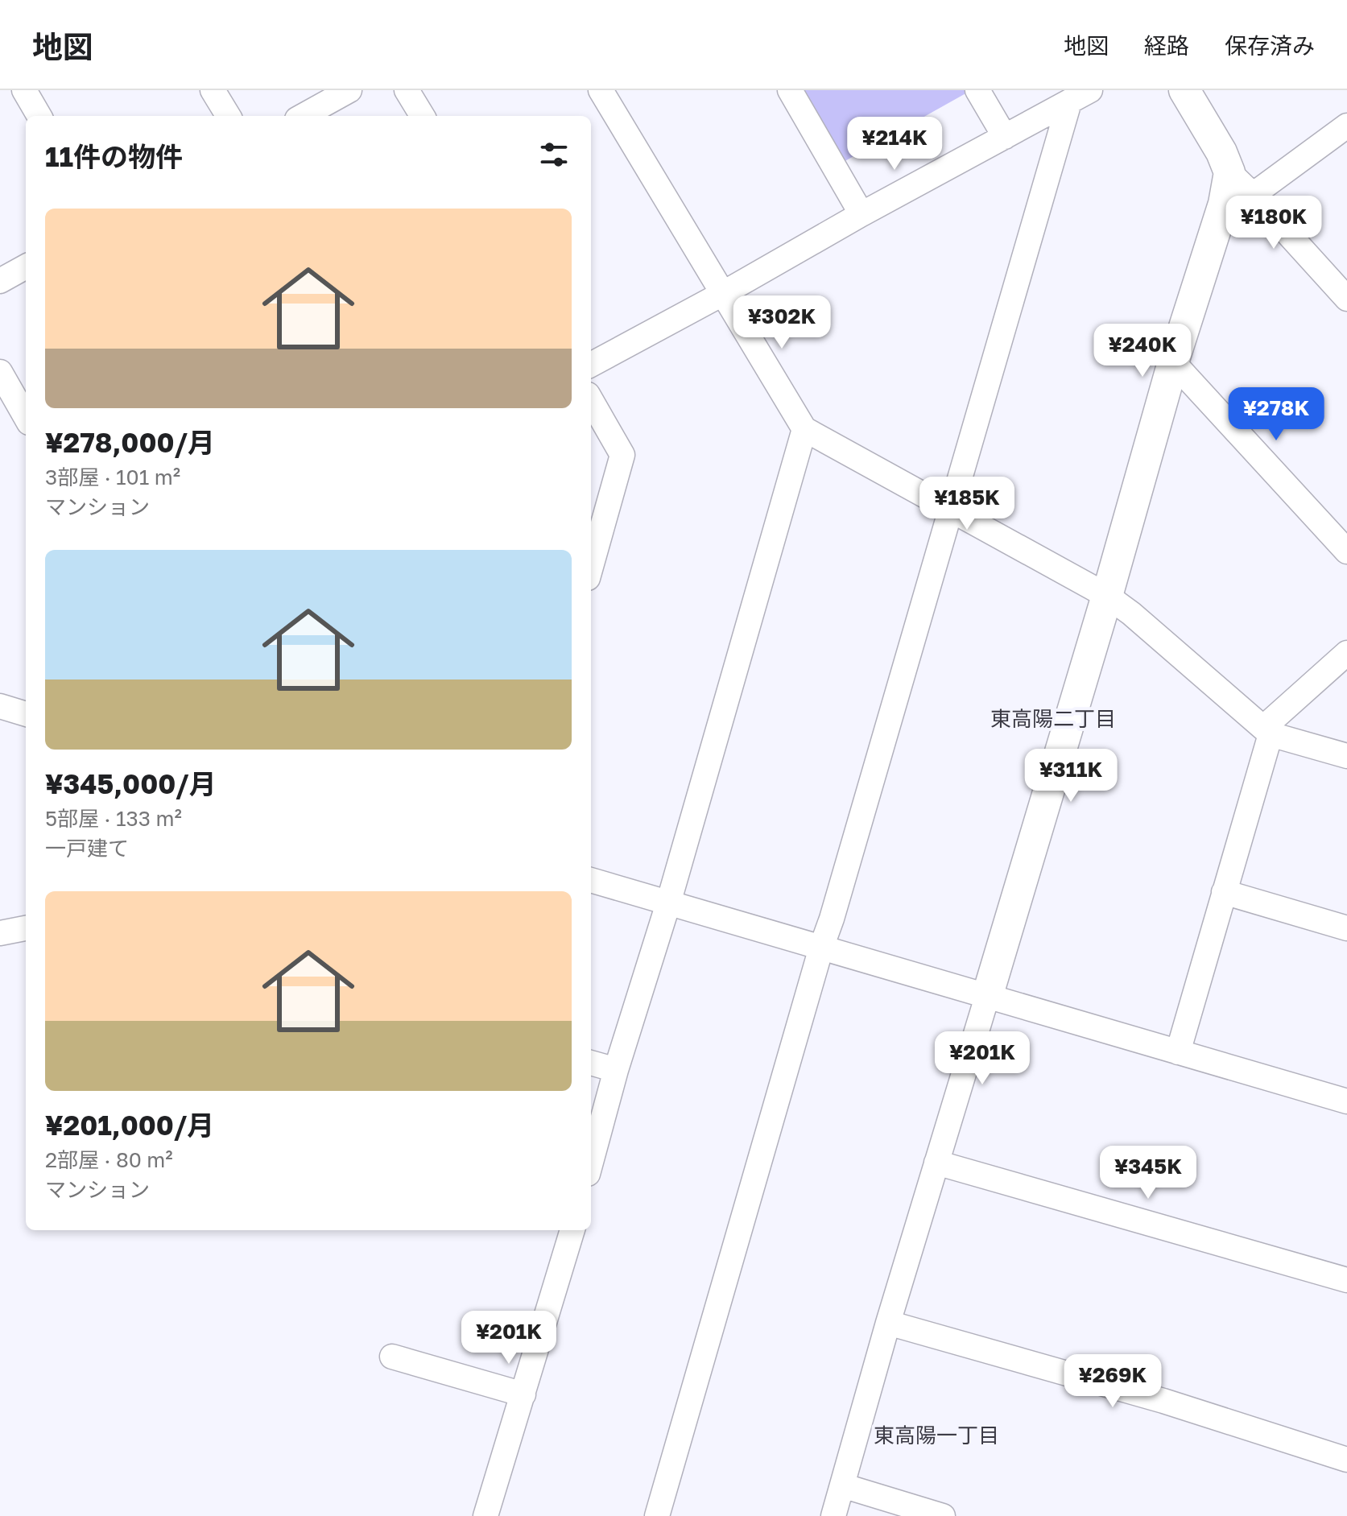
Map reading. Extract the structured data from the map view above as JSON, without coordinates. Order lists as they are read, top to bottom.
{
  "districts": ["東高陽二丁目", "東高陽一丁目"],
  "page": {
    "header": "地図",
    "nav": ["地図", "経路", "保存済み"],
    "heading": "11件の物件",
    "price": [
      "¥214K",
      "¥180K",
      "¥302K",
      "¥240K",
      "¥278K",
      "¥185K",
      "¥311K",
      "¥201K",
      "¥345K",
      "¥201K",
      "¥269K"
    ],
    "list": [
      {
        "name": "¥278,000/月",
        "note": "3部屋 · 101 m² · マンション"
      },
      {
        "name": "¥345,000/月",
        "note": "5部屋 · 133 m² · 一戸建て"
      },
      {
        "name": "¥201,000/月",
        "note": "2部屋 · 80 m² · マンション"
      }
    ]
  }
}
